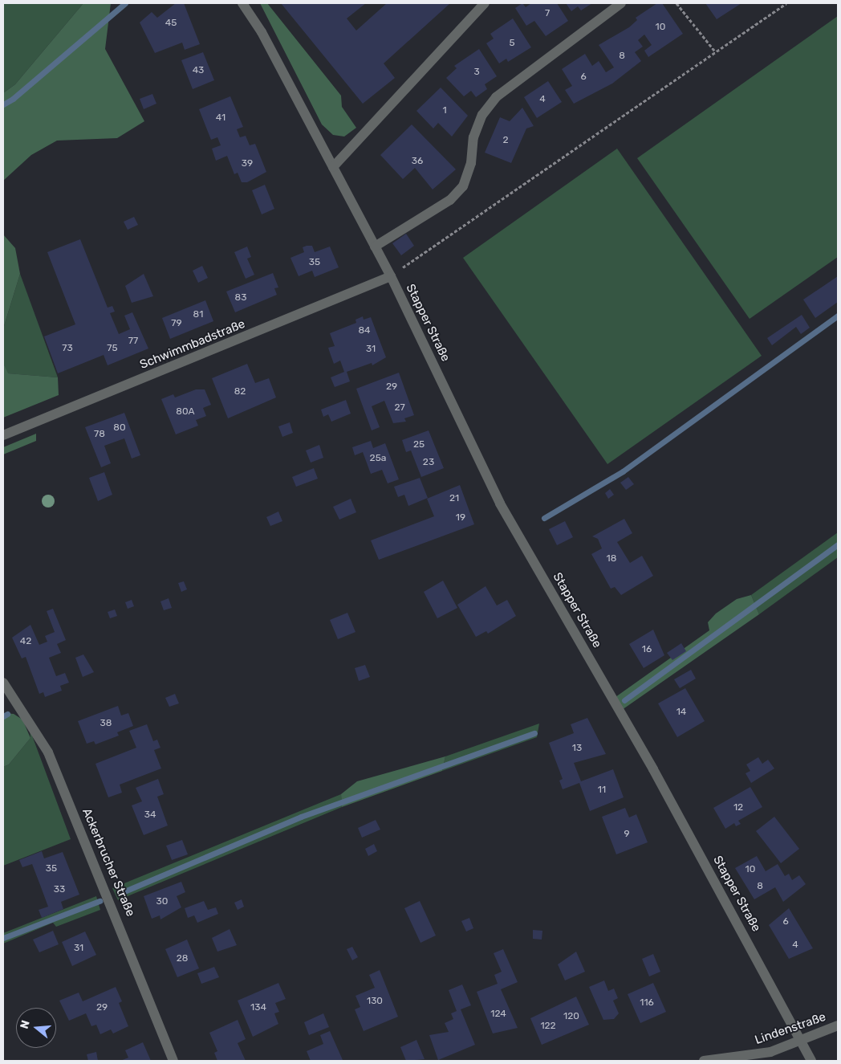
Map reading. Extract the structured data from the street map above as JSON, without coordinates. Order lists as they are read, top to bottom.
{
  "streets": {
    "street": [
      "Stapper Straße",
      "Schwimmbadstraße",
      "Ackerbrucher Straße",
      "Lindenstraße"
    ]
  },
  "crossings": [
    ["Stapper Straße", "Schwimmbadstraße"],
    ["Stapper Straße", "Lindenstraße"]
  ],
  "house_numbers": [
    "7",
    "45",
    "10",
    "5",
    "8",
    "43",
    "3",
    "6",
    "4",
    "1",
    "41",
    "2",
    "36",
    "39",
    "35",
    "83",
    "81",
    "79",
    "84",
    "77",
    "73",
    "75",
    "31",
    "29",
    "82",
    "27",
    "80A",
    "80",
    "78",
    "25",
    "25a",
    "23",
    "21",
    "19",
    "18",
    "42",
    "16",
    "14",
    "38",
    "13",
    "11",
    "12",
    "34",
    "9",
    "35",
    "10",
    "8",
    "33",
    "30",
    "6",
    "4",
    "31",
    "28",
    "130",
    "116",
    "29",
    "134",
    "124",
    "120",
    "122"
  ],
  "north": "left"
}
